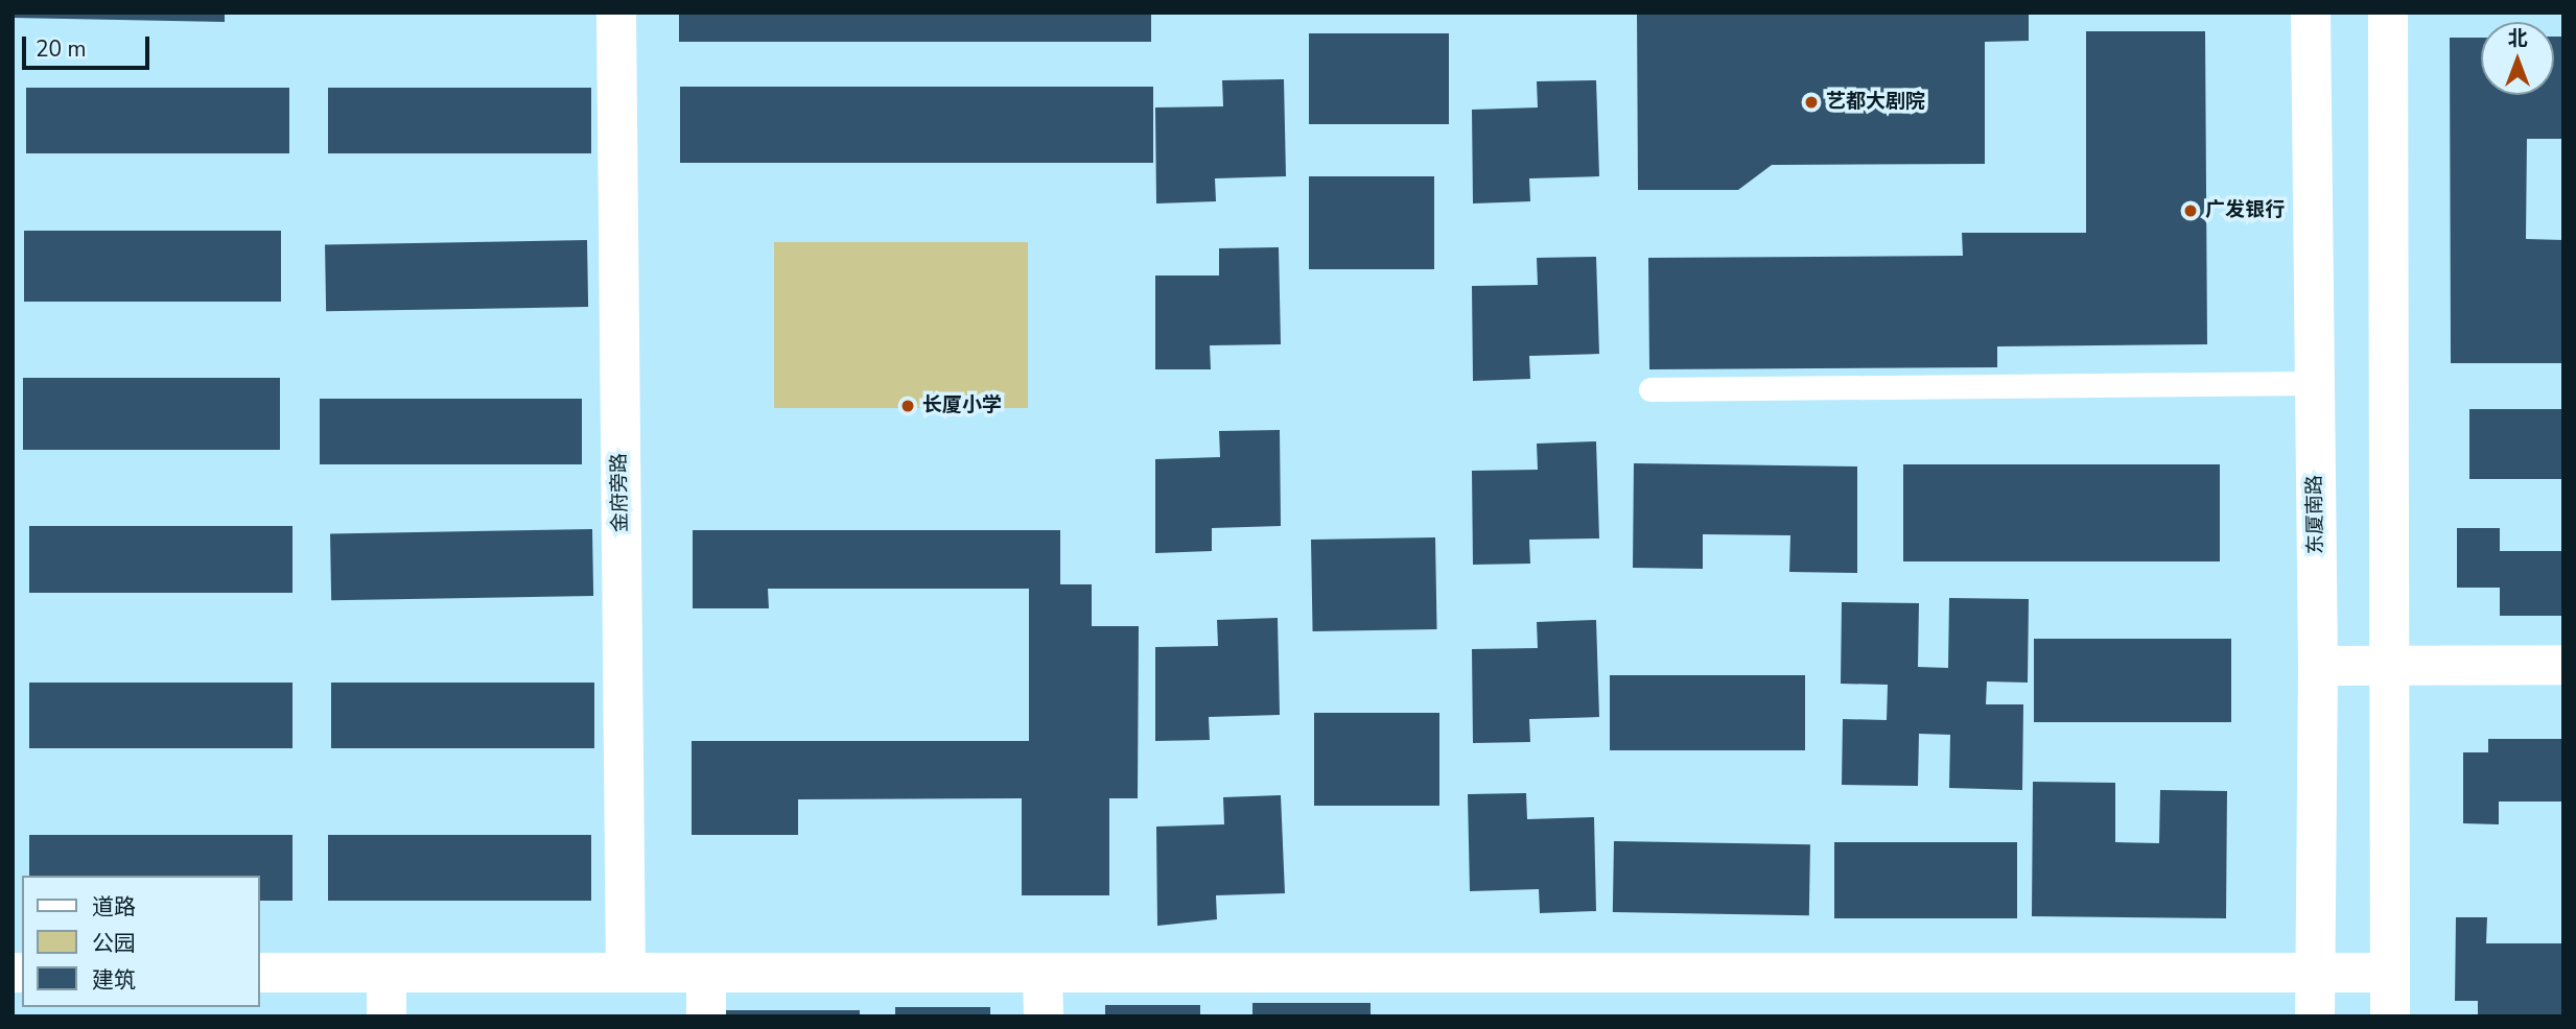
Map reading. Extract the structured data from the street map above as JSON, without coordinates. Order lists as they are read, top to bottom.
{
  "streets": {
    "street": ["金府旁路", "东厦南路"]
  },
  "places": ["艺都大剧院", "广发银行", "长厦小学"],
  "legend": ["道路", "公园", "建筑"],
  "scale_bar": "20 m",
  "north": "top"
}
